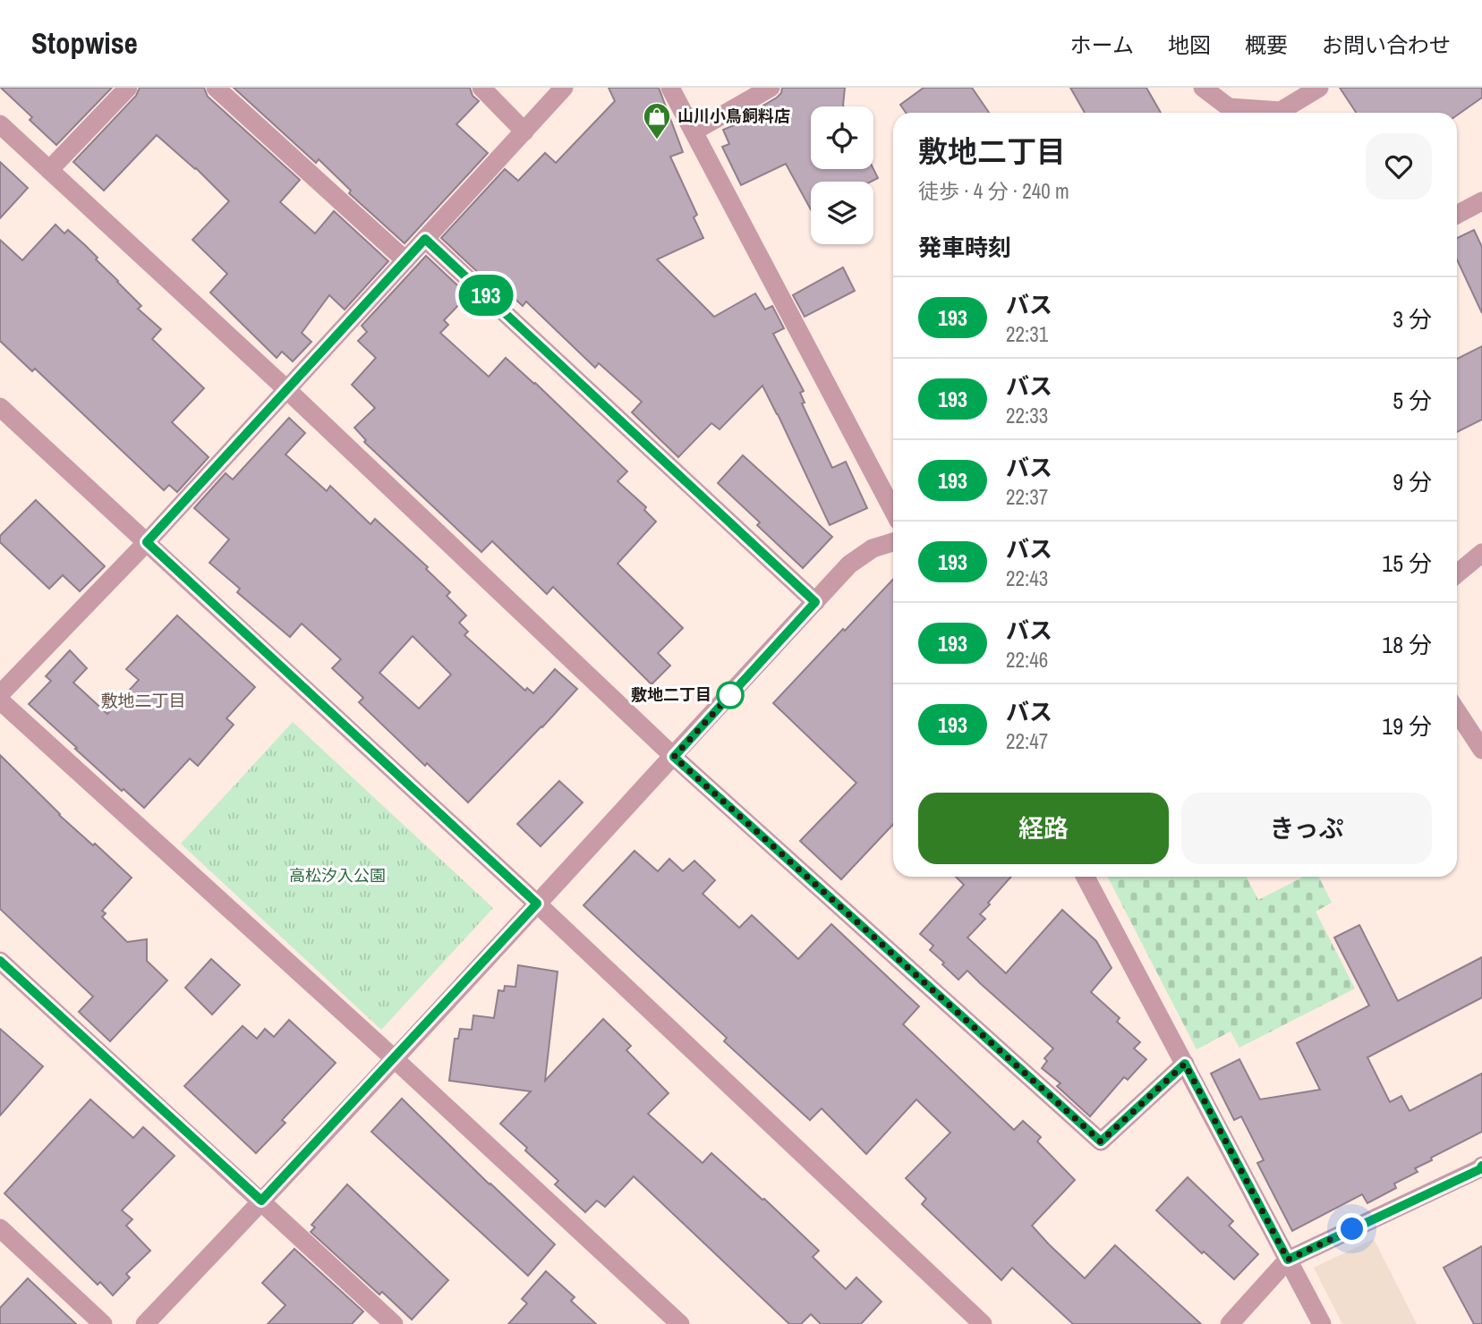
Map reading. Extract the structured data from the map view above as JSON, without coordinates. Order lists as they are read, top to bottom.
{
  "districts": ["敷地二丁目"],
  "parks": ["高松汐入公園"],
  "places": {
    "shop": ["山川小鳥飼料店"],
    "other": ["敷地二丁目"]
  },
  "lines": ["bus line 193"],
  "page": {
    "header": "Stopwise",
    "nav": [
      "ホーム",
      "地図",
      "概要",
      "お問い合わせ"
    ],
    "on_map": "193",
    "heading": [
      ["敷地二丁目", "徒歩 · 4 分 · 240 m"],
      "発車時刻"
    ],
    "list": [
      {
        "mark": "193",
        "name": "バス",
        "note": "22:31",
        "value": "3 分"
      },
      {
        "mark": "193",
        "name": "バス",
        "note": "22:33",
        "value": "5 分"
      },
      {
        "mark": "193",
        "name": "バス",
        "note": "22:37",
        "value": "9 分"
      },
      {
        "mark": "193",
        "name": "バス",
        "note": "22:43",
        "value": "15 分"
      },
      {
        "mark": "193",
        "name": "バス",
        "note": "22:46",
        "value": "18 分"
      },
      {
        "mark": "193",
        "name": "バス",
        "note": "22:47",
        "value": "19 分"
      }
    ],
    "buttons": ["経路", "きっぷ"]
  }
}
